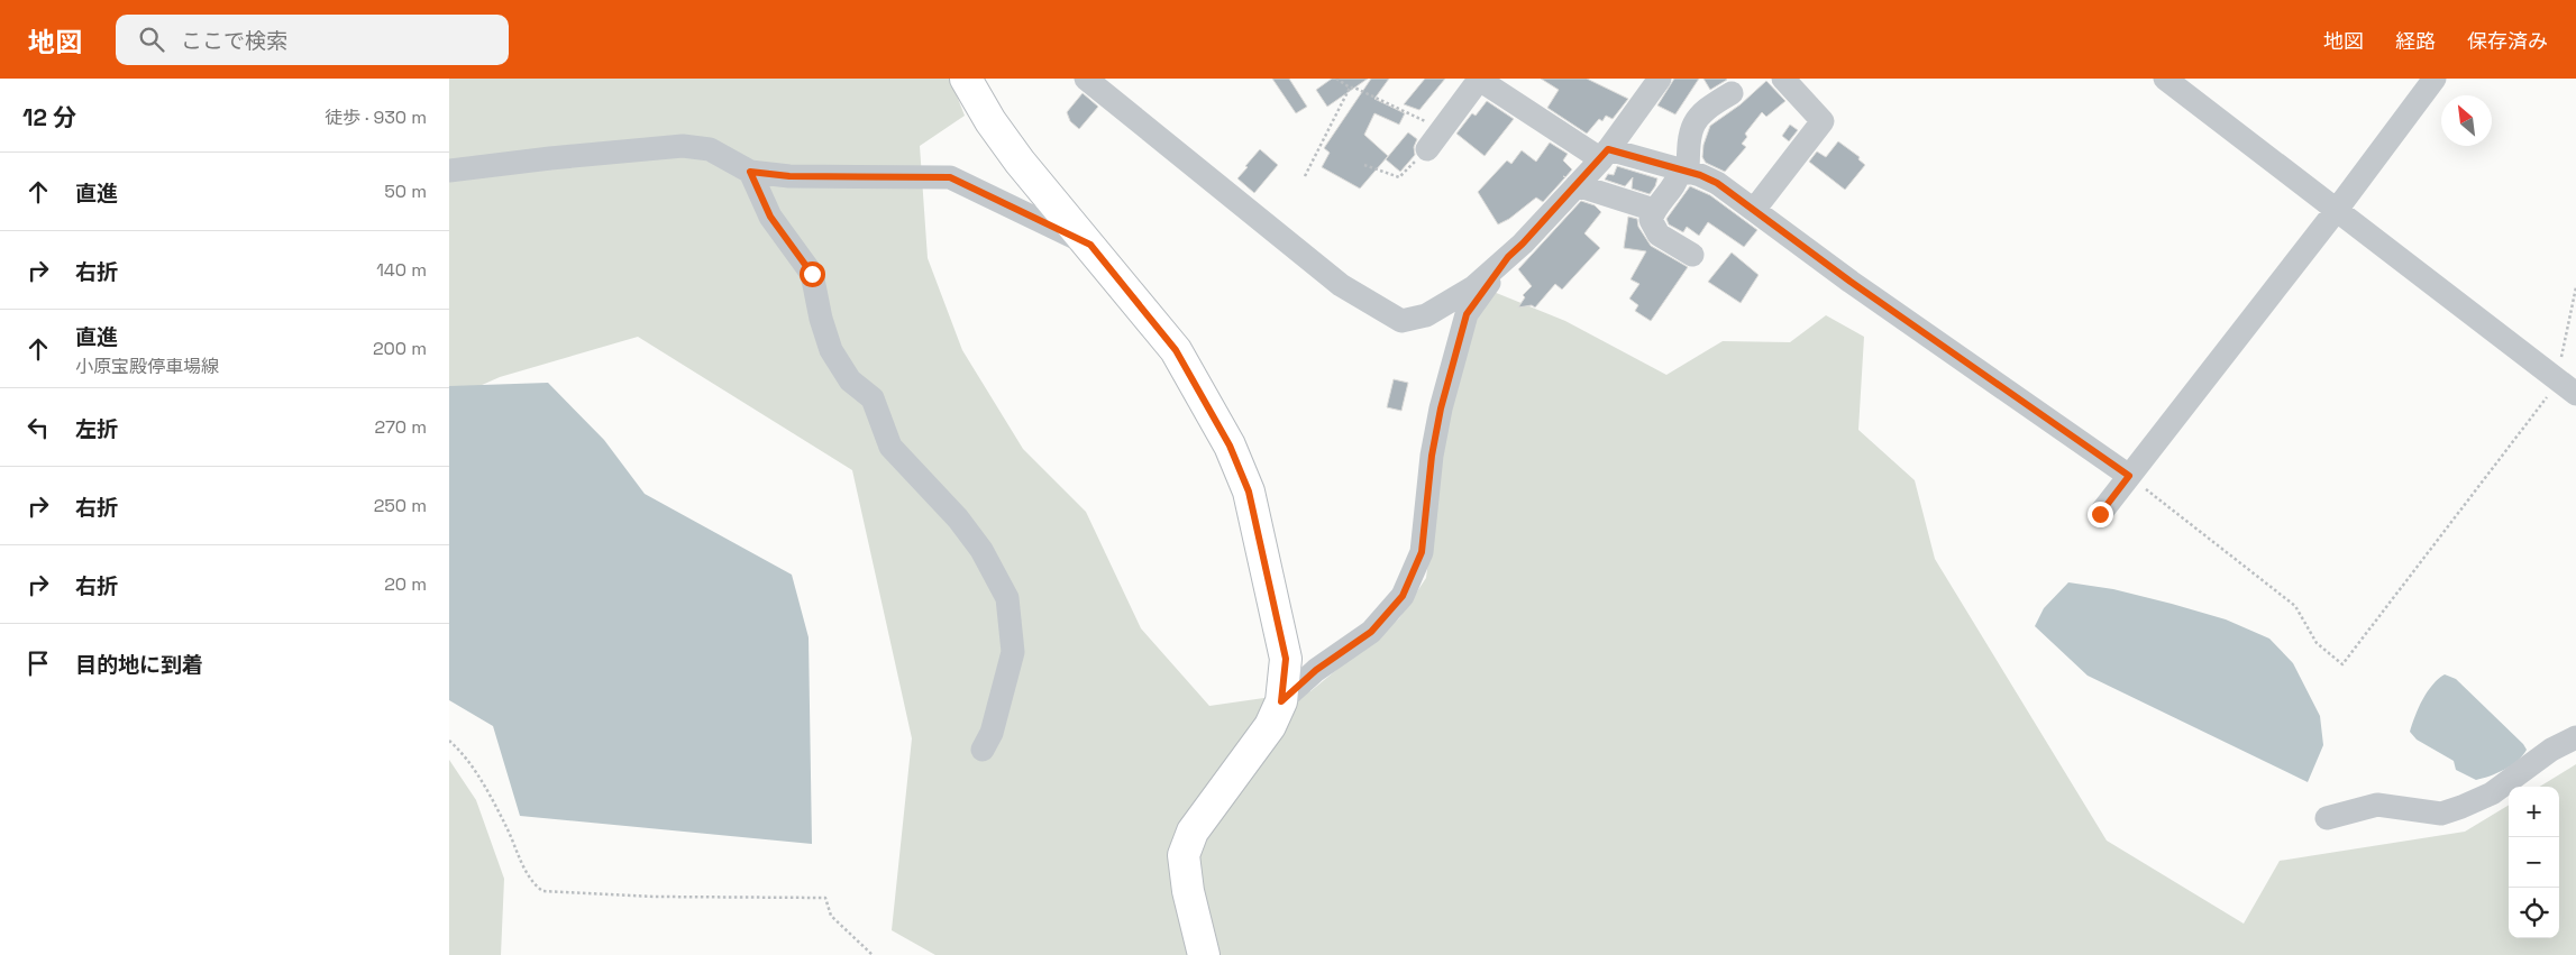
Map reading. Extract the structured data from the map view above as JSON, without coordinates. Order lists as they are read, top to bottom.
{
  "north": "top left",
  "page": {
    "header": "地図",
    "search": "ここで検索",
    "nav": ["地図", "経路", "保存済み"],
    "heading": ["12 分", "徒歩 · 930 m"],
    "list": [
      ["直進", "50 m"],
      ["右折", "140 m"],
      ["直進", "小原宝殿停車場線", "200 m"],
      ["左折", "270 m"],
      ["右折", "250 m"],
      ["右折", "20 m"],
      "目的地に到着"
    ],
    "map_buttons": ["+", "−"]
  }
}
